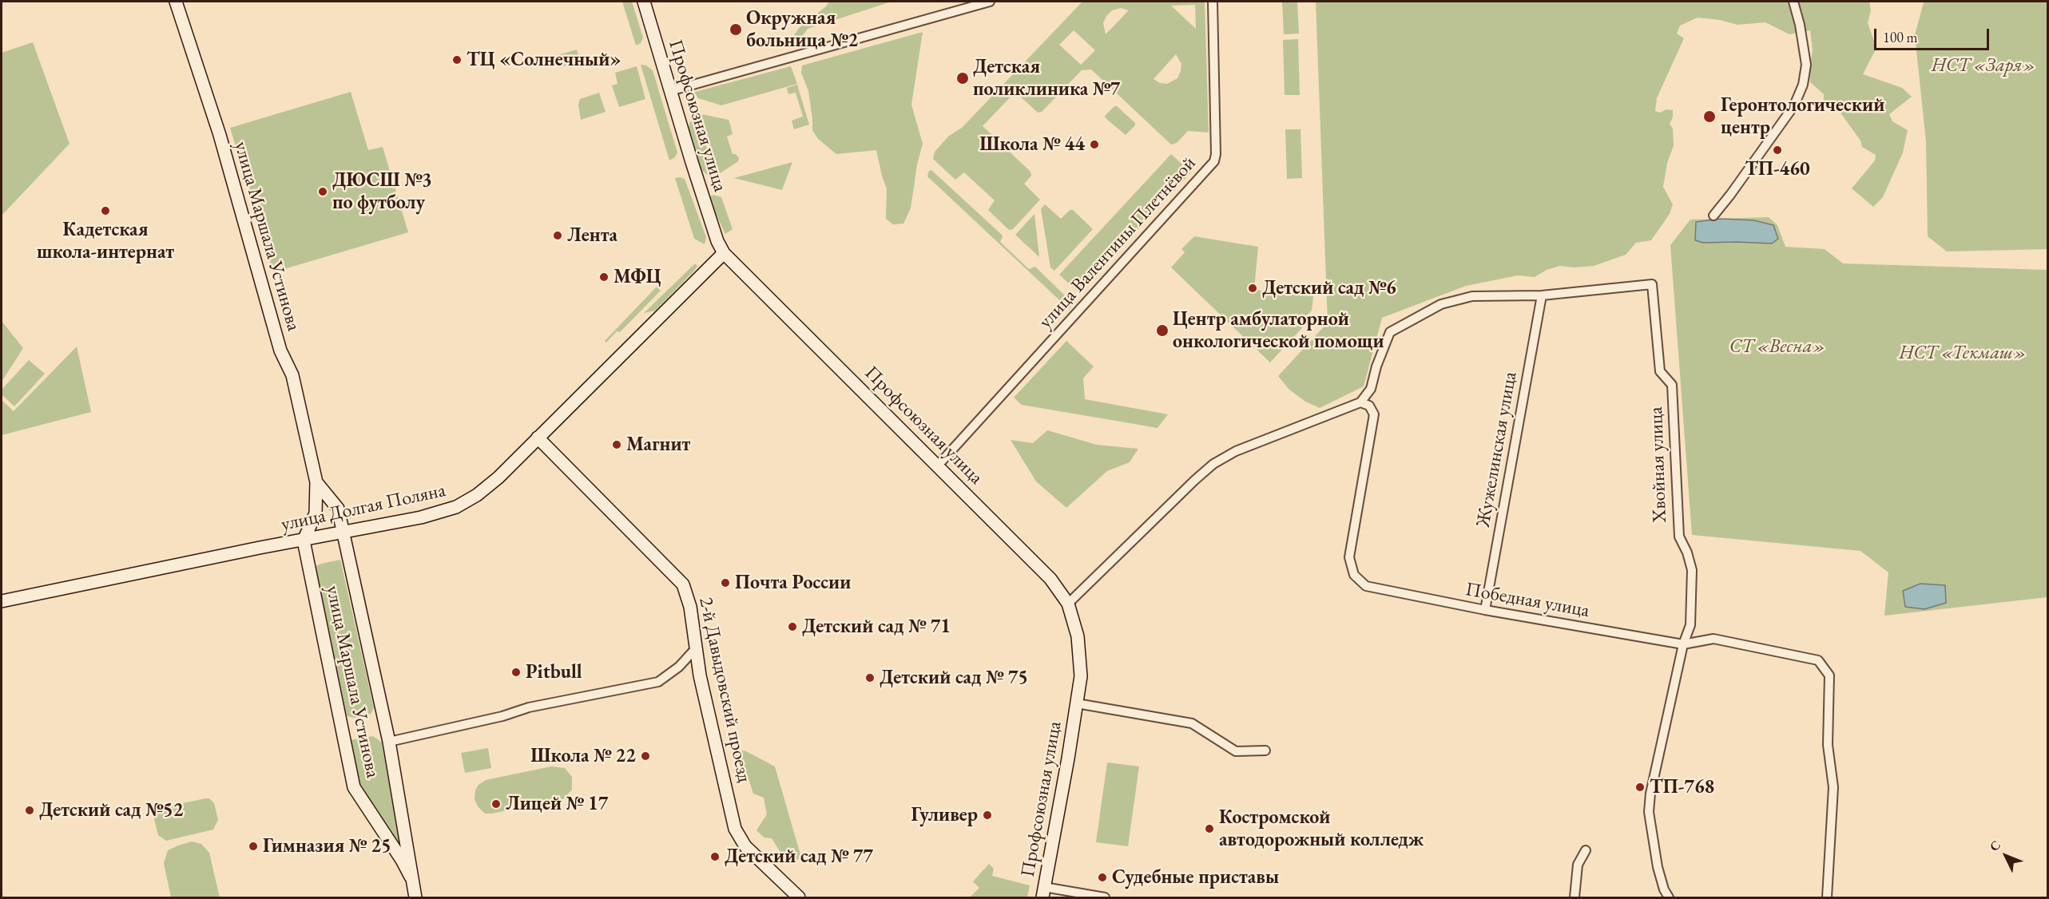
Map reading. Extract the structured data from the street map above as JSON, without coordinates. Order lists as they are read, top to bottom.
{
  "streets": {
    "street": [
      "Профсоюзная улица",
      "улица Маршала Устинова",
      "улица Валентины Плетнёвой",
      "Жужелинская улица",
      "Хвойная улица",
      "улица Долгая Поляна",
      "Победная улица",
      "2-й Давыдовский проезд"
    ]
  },
  "crossings": [
    ["Профсоюзная улица", "улица Валентины Плетнёвой"],
    ["Профсоюзная улица", "улица Долгая Поляна"],
    ["улица Маршала Устинова", "улица Долгая Поляна"],
    ["Жужелинская улица", "Хвойная улица"],
    ["Жужелинская улица", "Победная улица"],
    ["Хвойная улица", "Победная улица"],
    ["улица Долгая Поляна", "2-й Давыдовский проезд"]
  ],
  "parks": ["НСТ «Заря»", "СТ «Весна»", "НСТ «Текмаш»"],
  "places": [
    "Окружная больница №2",
    "ТЦ «Солнечный»",
    "Детская поликлиника №7",
    "Геронтологический центр",
    "Школа № 44",
    "ТП-460",
    "ДЮСШ №3 по футболу",
    "Кадетская школа-интернат",
    "Лента",
    "МФЦ",
    "Детский сад №6",
    "Центр амбулаторной онкологической помощи",
    "Магнит",
    "Почта России",
    "Детский сад № 71",
    "Pitbull",
    "Детский сад № 75",
    "Школа № 22",
    "ТП-768",
    "Лицей № 17",
    "Детский сад №52",
    "Гуливер",
    "Костромской автодорожный колледж",
    "Гимназия № 25",
    "Детский сад № 77",
    "Судебные приставы"
  ],
  "scale_bar": "100 m",
  "north": "top left"
}
